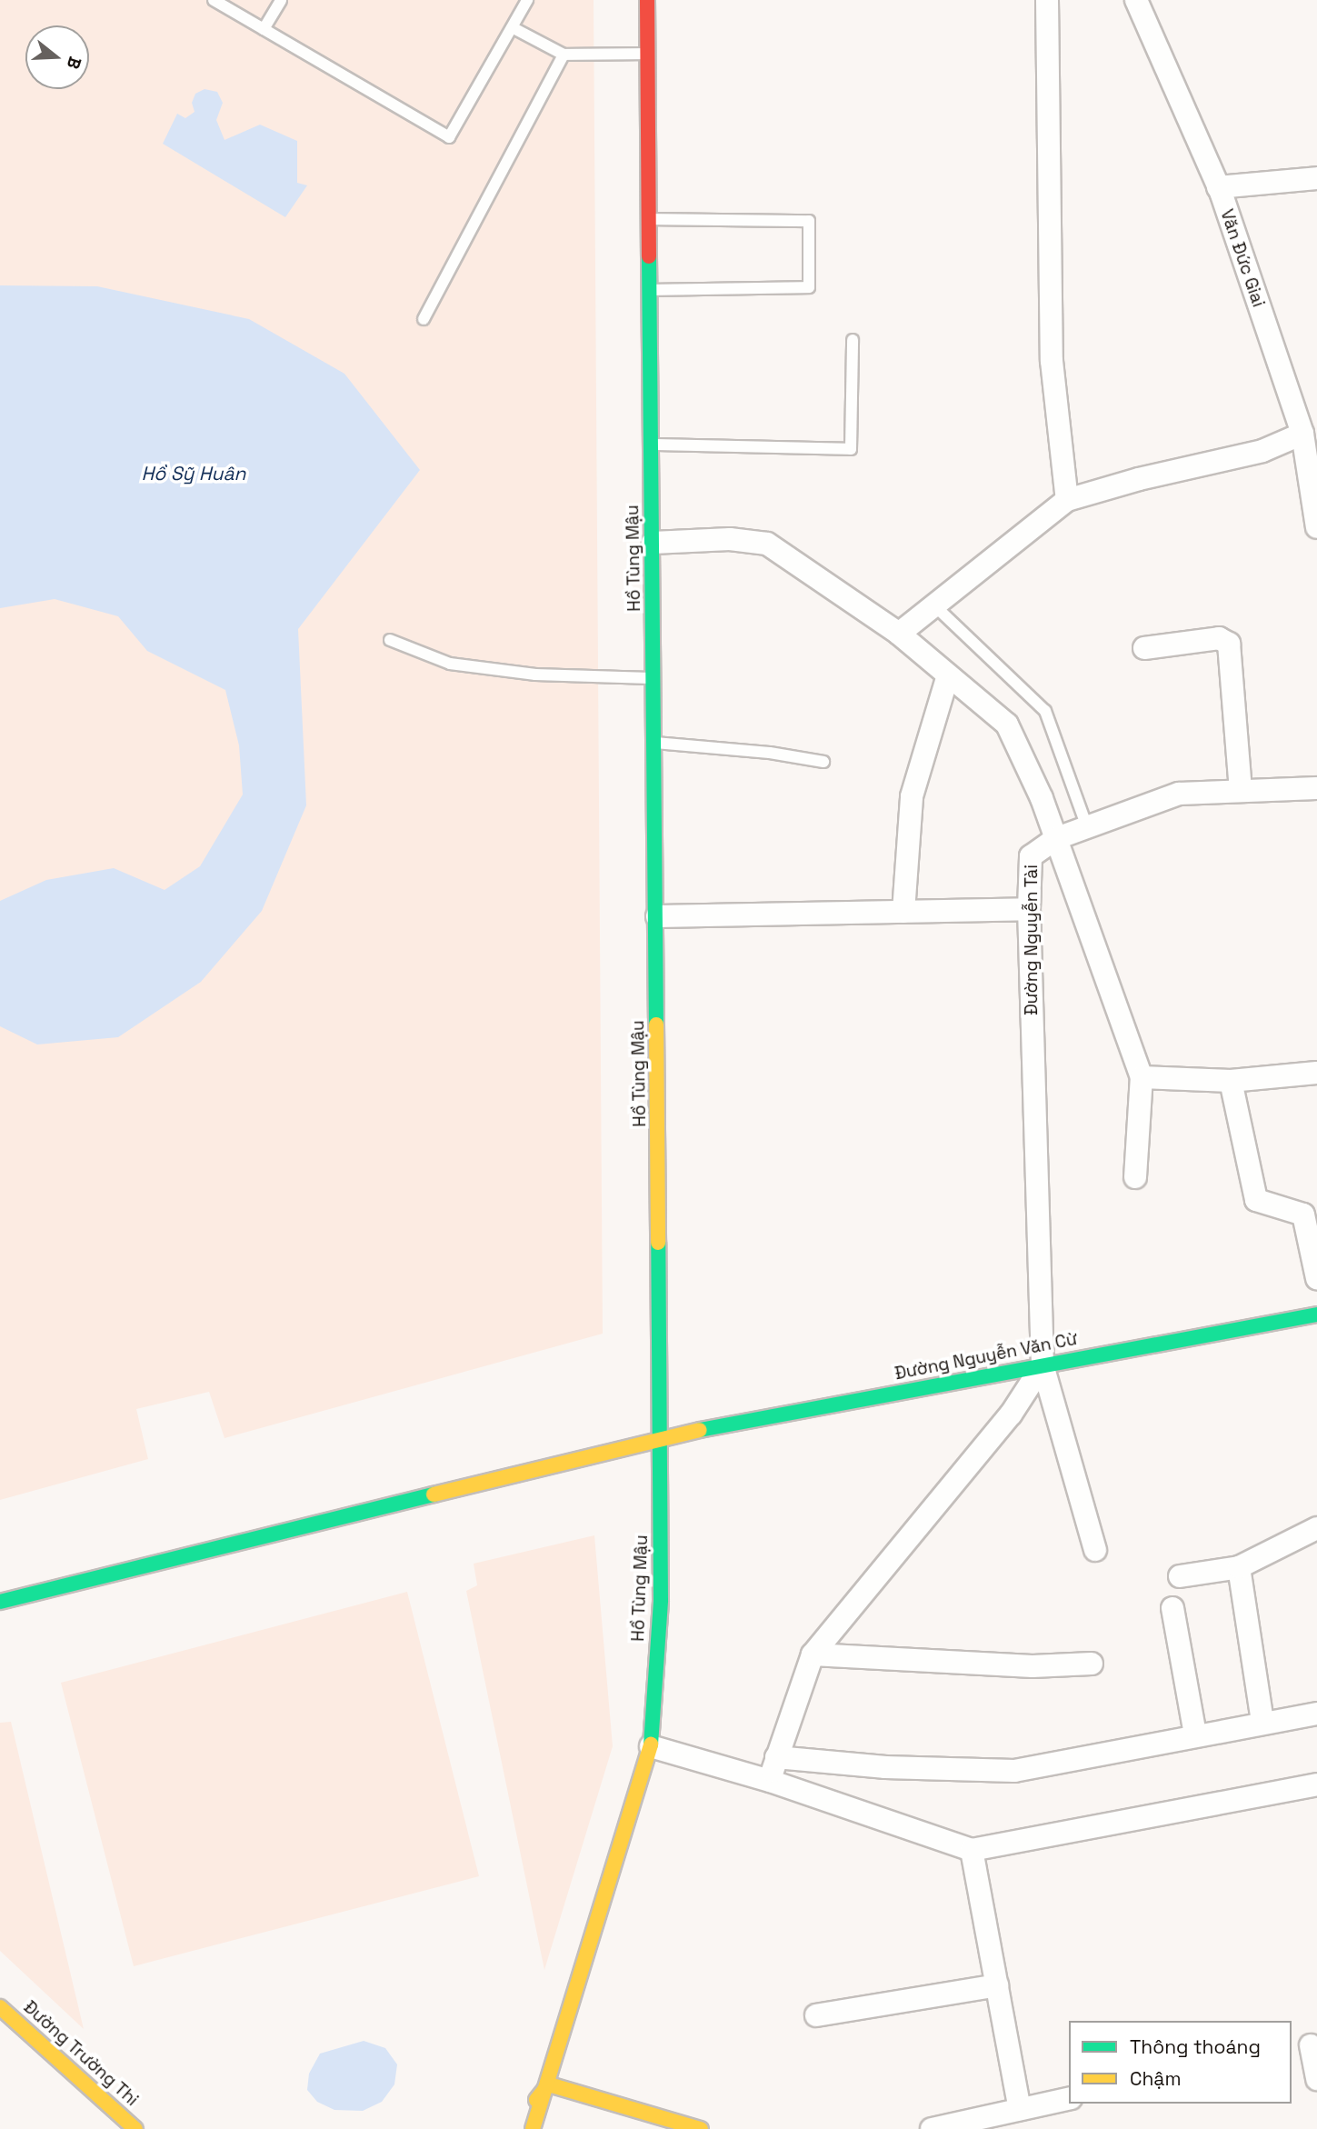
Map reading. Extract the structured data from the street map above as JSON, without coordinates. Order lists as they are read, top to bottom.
{
  "streets": {
    "main road": ["Hồ Tùng Mậu", "Đường Nguyễn Văn Cừ", "Đường Trường Thi"],
    "street": ["Văn Đức Giai", "Đường Nguyễn Tài"]
  },
  "crossings": [
    ["Hồ Tùng Mậu", "Đường Nguyễn Văn Cừ"],
    ["Đường Nguyễn Tài", "Đường Nguyễn Văn Cừ"]
  ],
  "water": ["Hồ Sỹ Huân"],
  "legend": ["Thông thoáng", "Chậm"],
  "north": "right"
}
